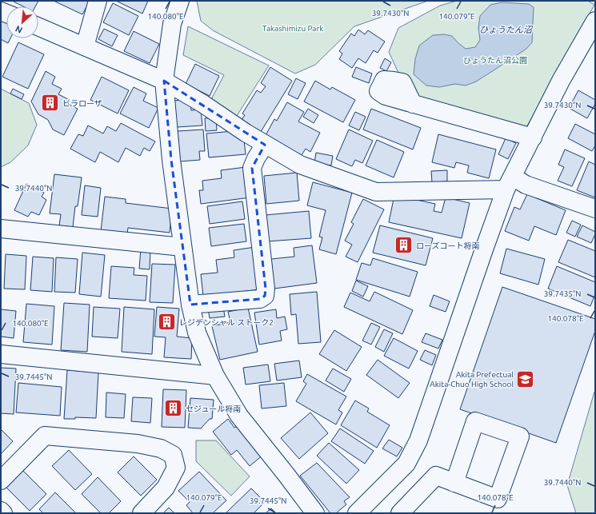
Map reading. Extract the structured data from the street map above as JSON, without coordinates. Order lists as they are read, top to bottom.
{
  "water": ["ひょうたん沼"],
  "parks": ["Takashimizu Park", "ひょうたん沼公園"],
  "places": {
    "building": [
      "ビラローザ",
      "ローズコート将南",
      "レジデンシャル ストーク2",
      "セジュール将南"
    ],
    "school or university": ["Akita Prefectual Akita-Chuo High School"]
  },
  "north": "bottom left",
  "coordinates": [
    "39.7430°N",
    "140.080°E",
    "140.079°E",
    "39.7440°N",
    "39.7435°N",
    "140.078°E",
    "39.7445°N"
  ]
}
